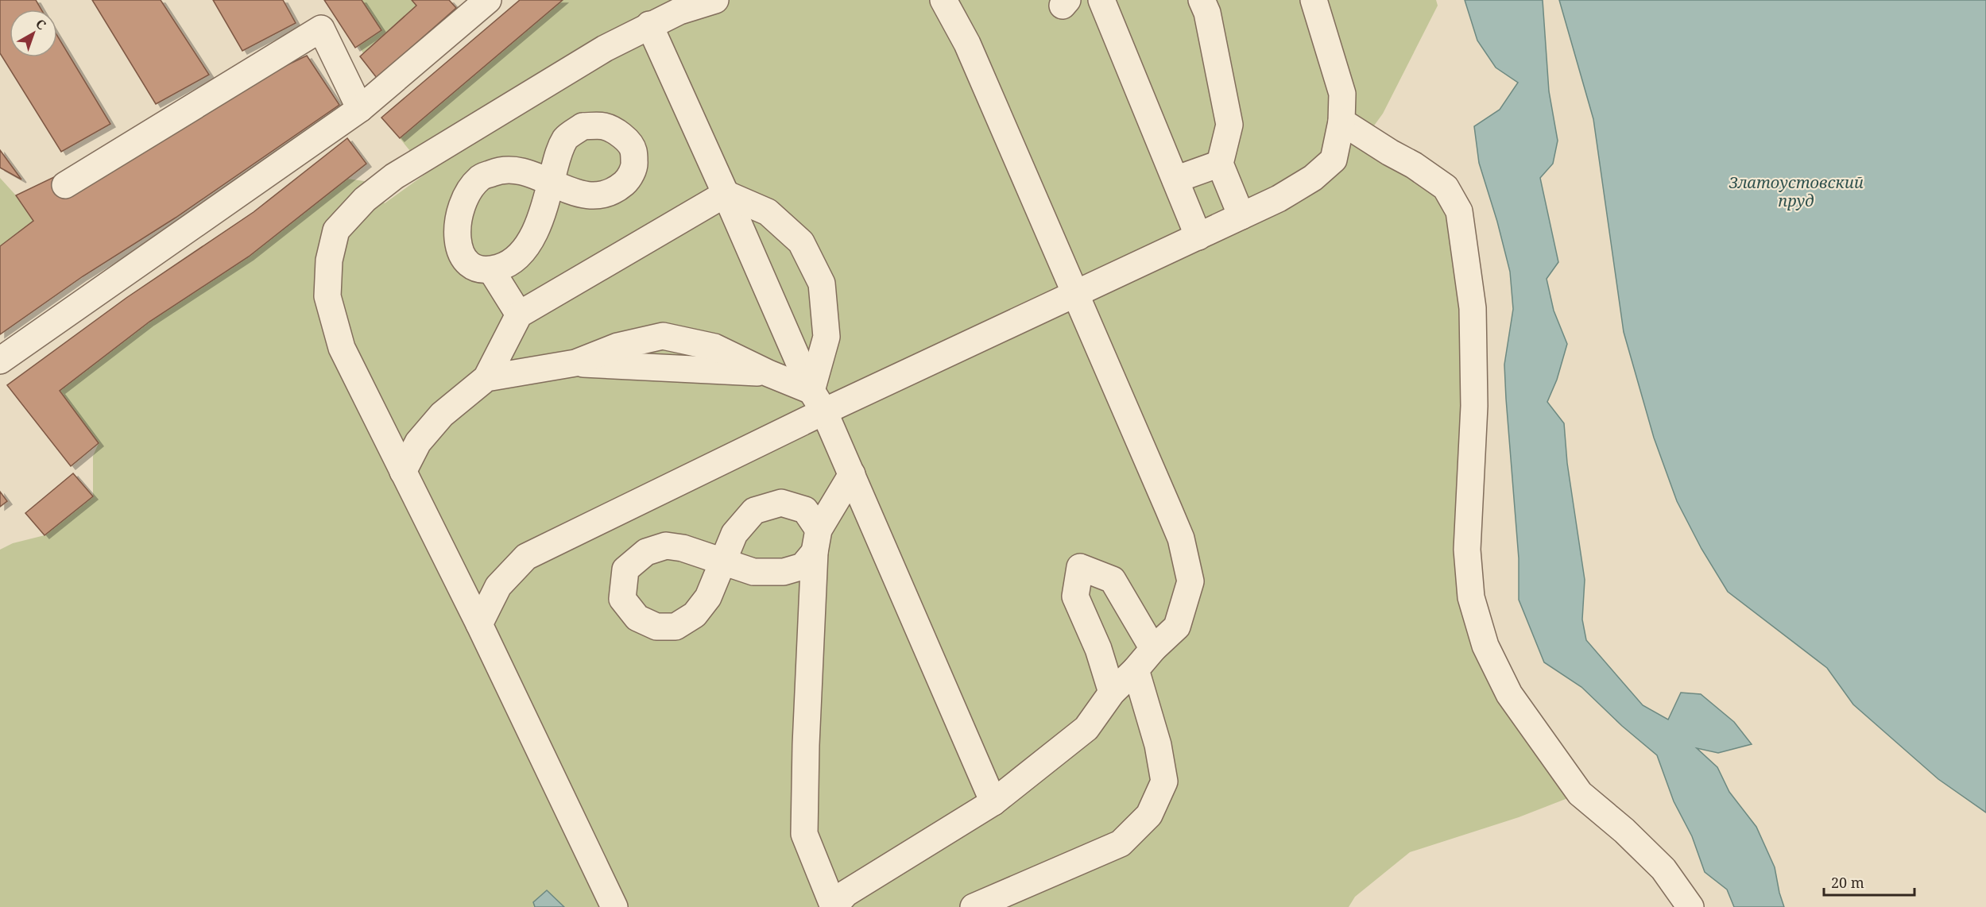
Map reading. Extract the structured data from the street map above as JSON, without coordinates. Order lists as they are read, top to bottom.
{
  "water": ["Златоустовский пруд"],
  "scale_bar": "20 m",
  "north": "top right"
}
